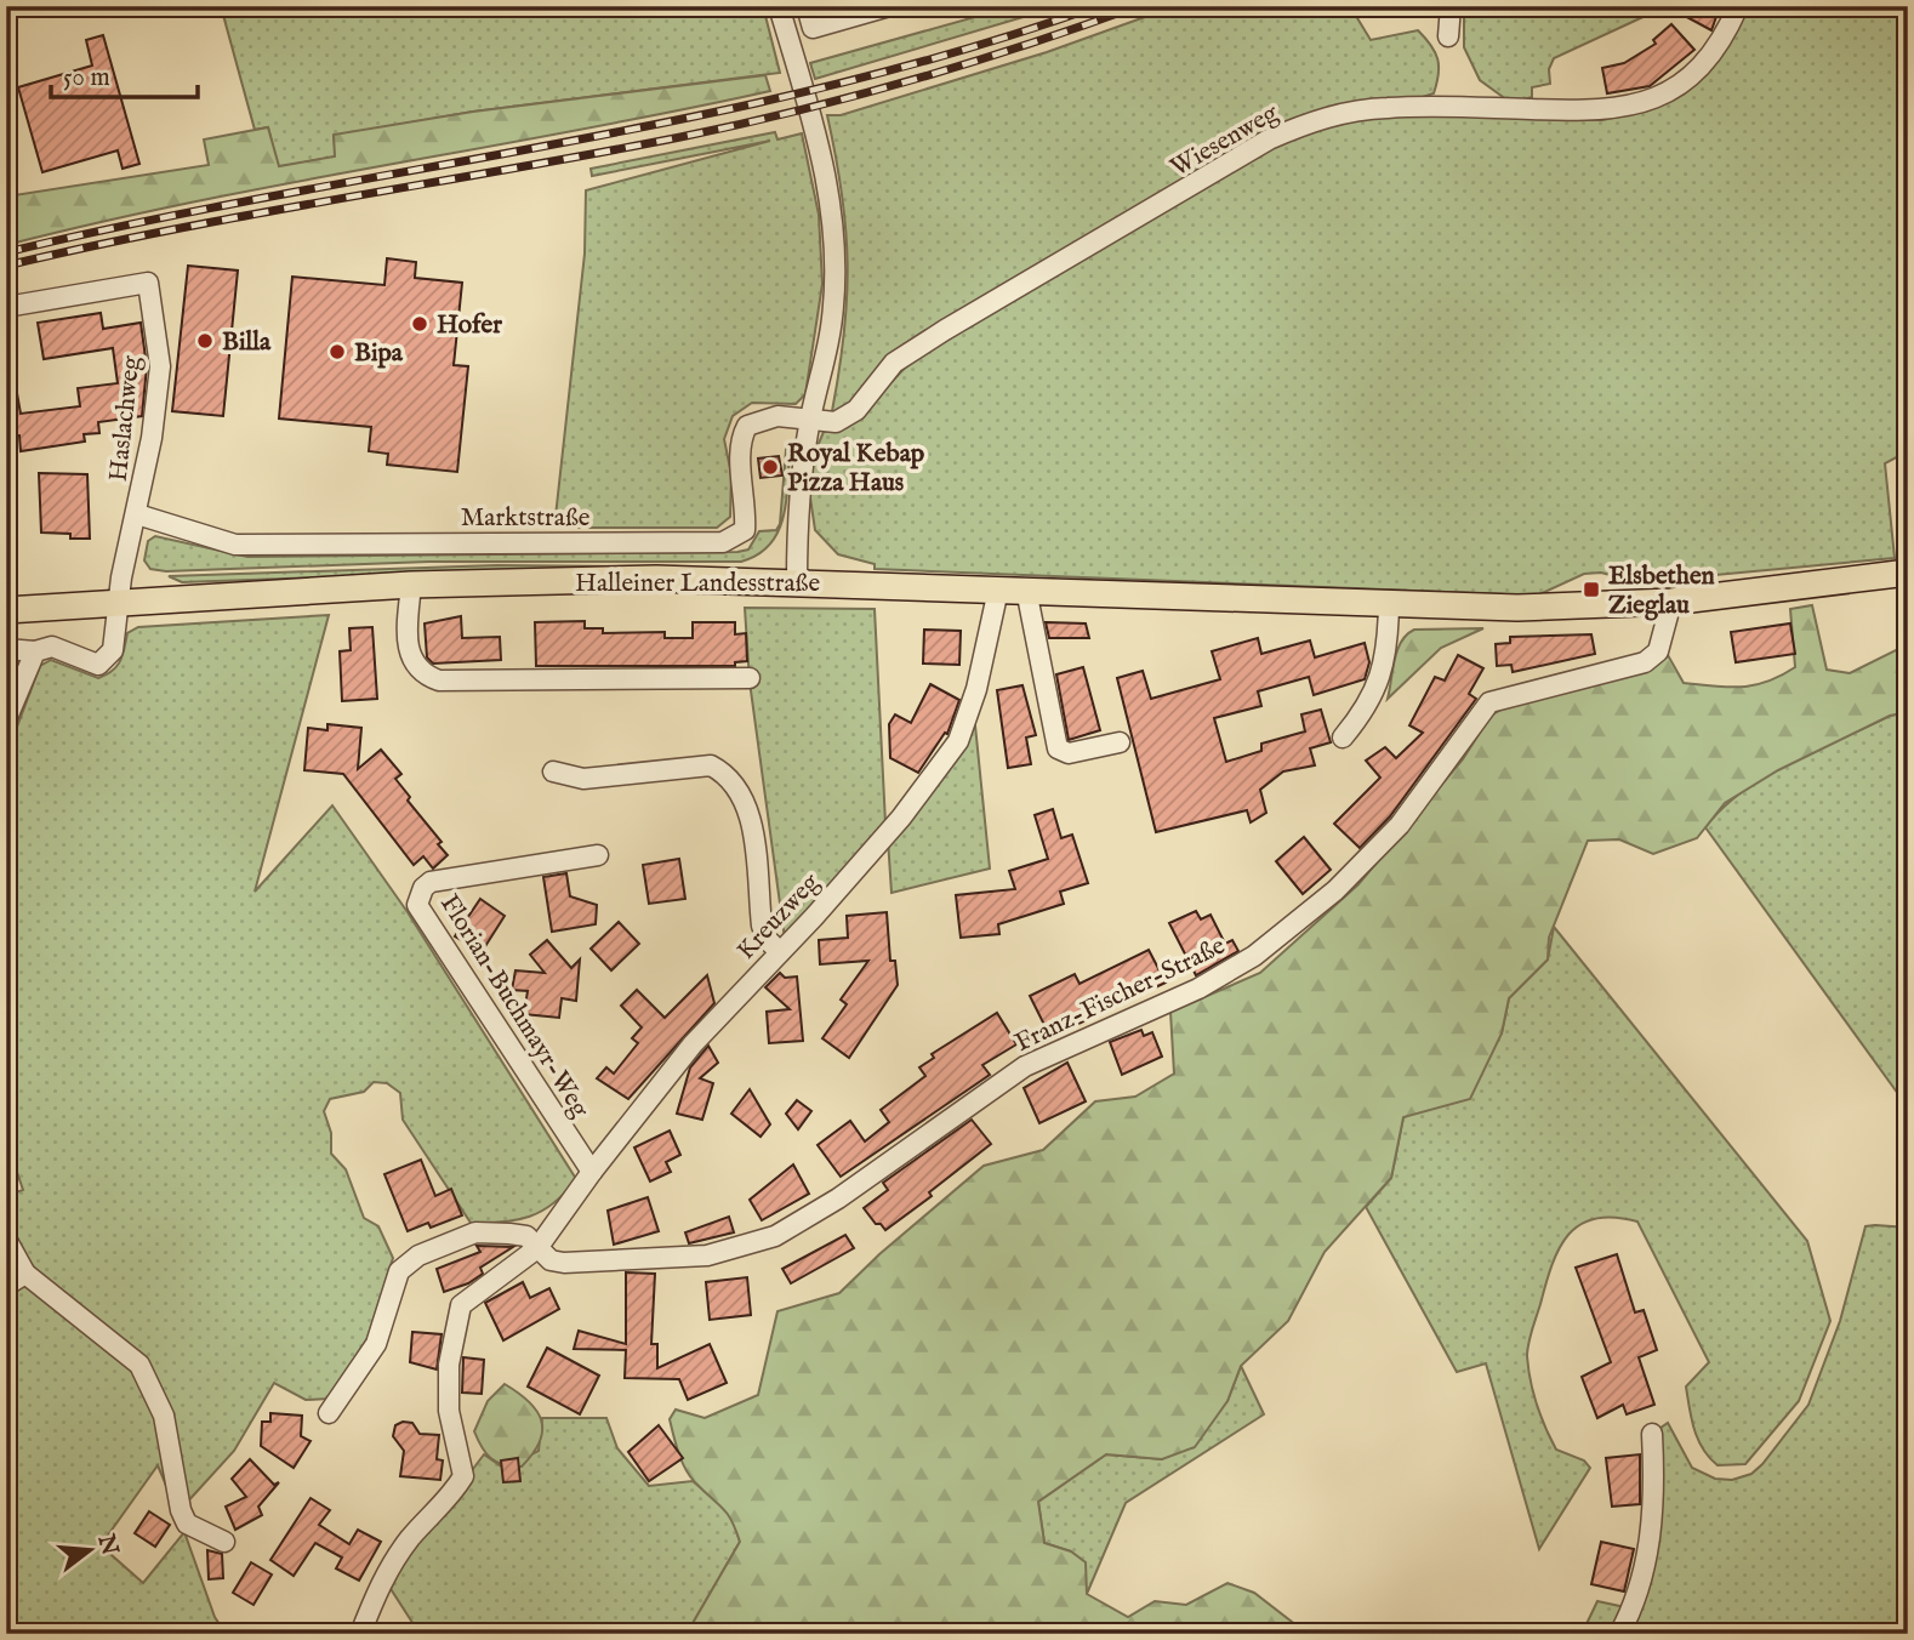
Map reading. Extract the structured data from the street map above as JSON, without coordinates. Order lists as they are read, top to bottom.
{
  "streets": {
    "main road": ["Halleiner Landesstraße"],
    "street": [
      "Wiesenweg",
      "Haslachweg",
      "Marktstraße",
      "Kreuzweg",
      "Franz-Fischer-Straße",
      "Florian-Buchmayr-Weg"
    ]
  },
  "crossings": [
    ["Wiesenweg", "Marktstraße"],
    ["Haslachweg", "Marktstraße"],
    ["Haslachweg", "Halleiner Landesstraße"],
    ["Halleiner Landesstraße", "Kreuzweg"],
    ["Halleiner Landesstraße", "Franz-Fischer-Straße"],
    ["Kreuzweg", "Franz-Fischer-Straße"],
    ["Kreuzweg", "Florian-Buchmayr-Weg"]
  ],
  "places": {
    "other": [
      "Hofer",
      "Billa",
      "Bipa",
      "Royal Kebap Pizza Haus"
    ],
    "transit": ["Elsbethen Zieglau"]
  },
  "scale_bar": "50 m",
  "north": "right"
}
